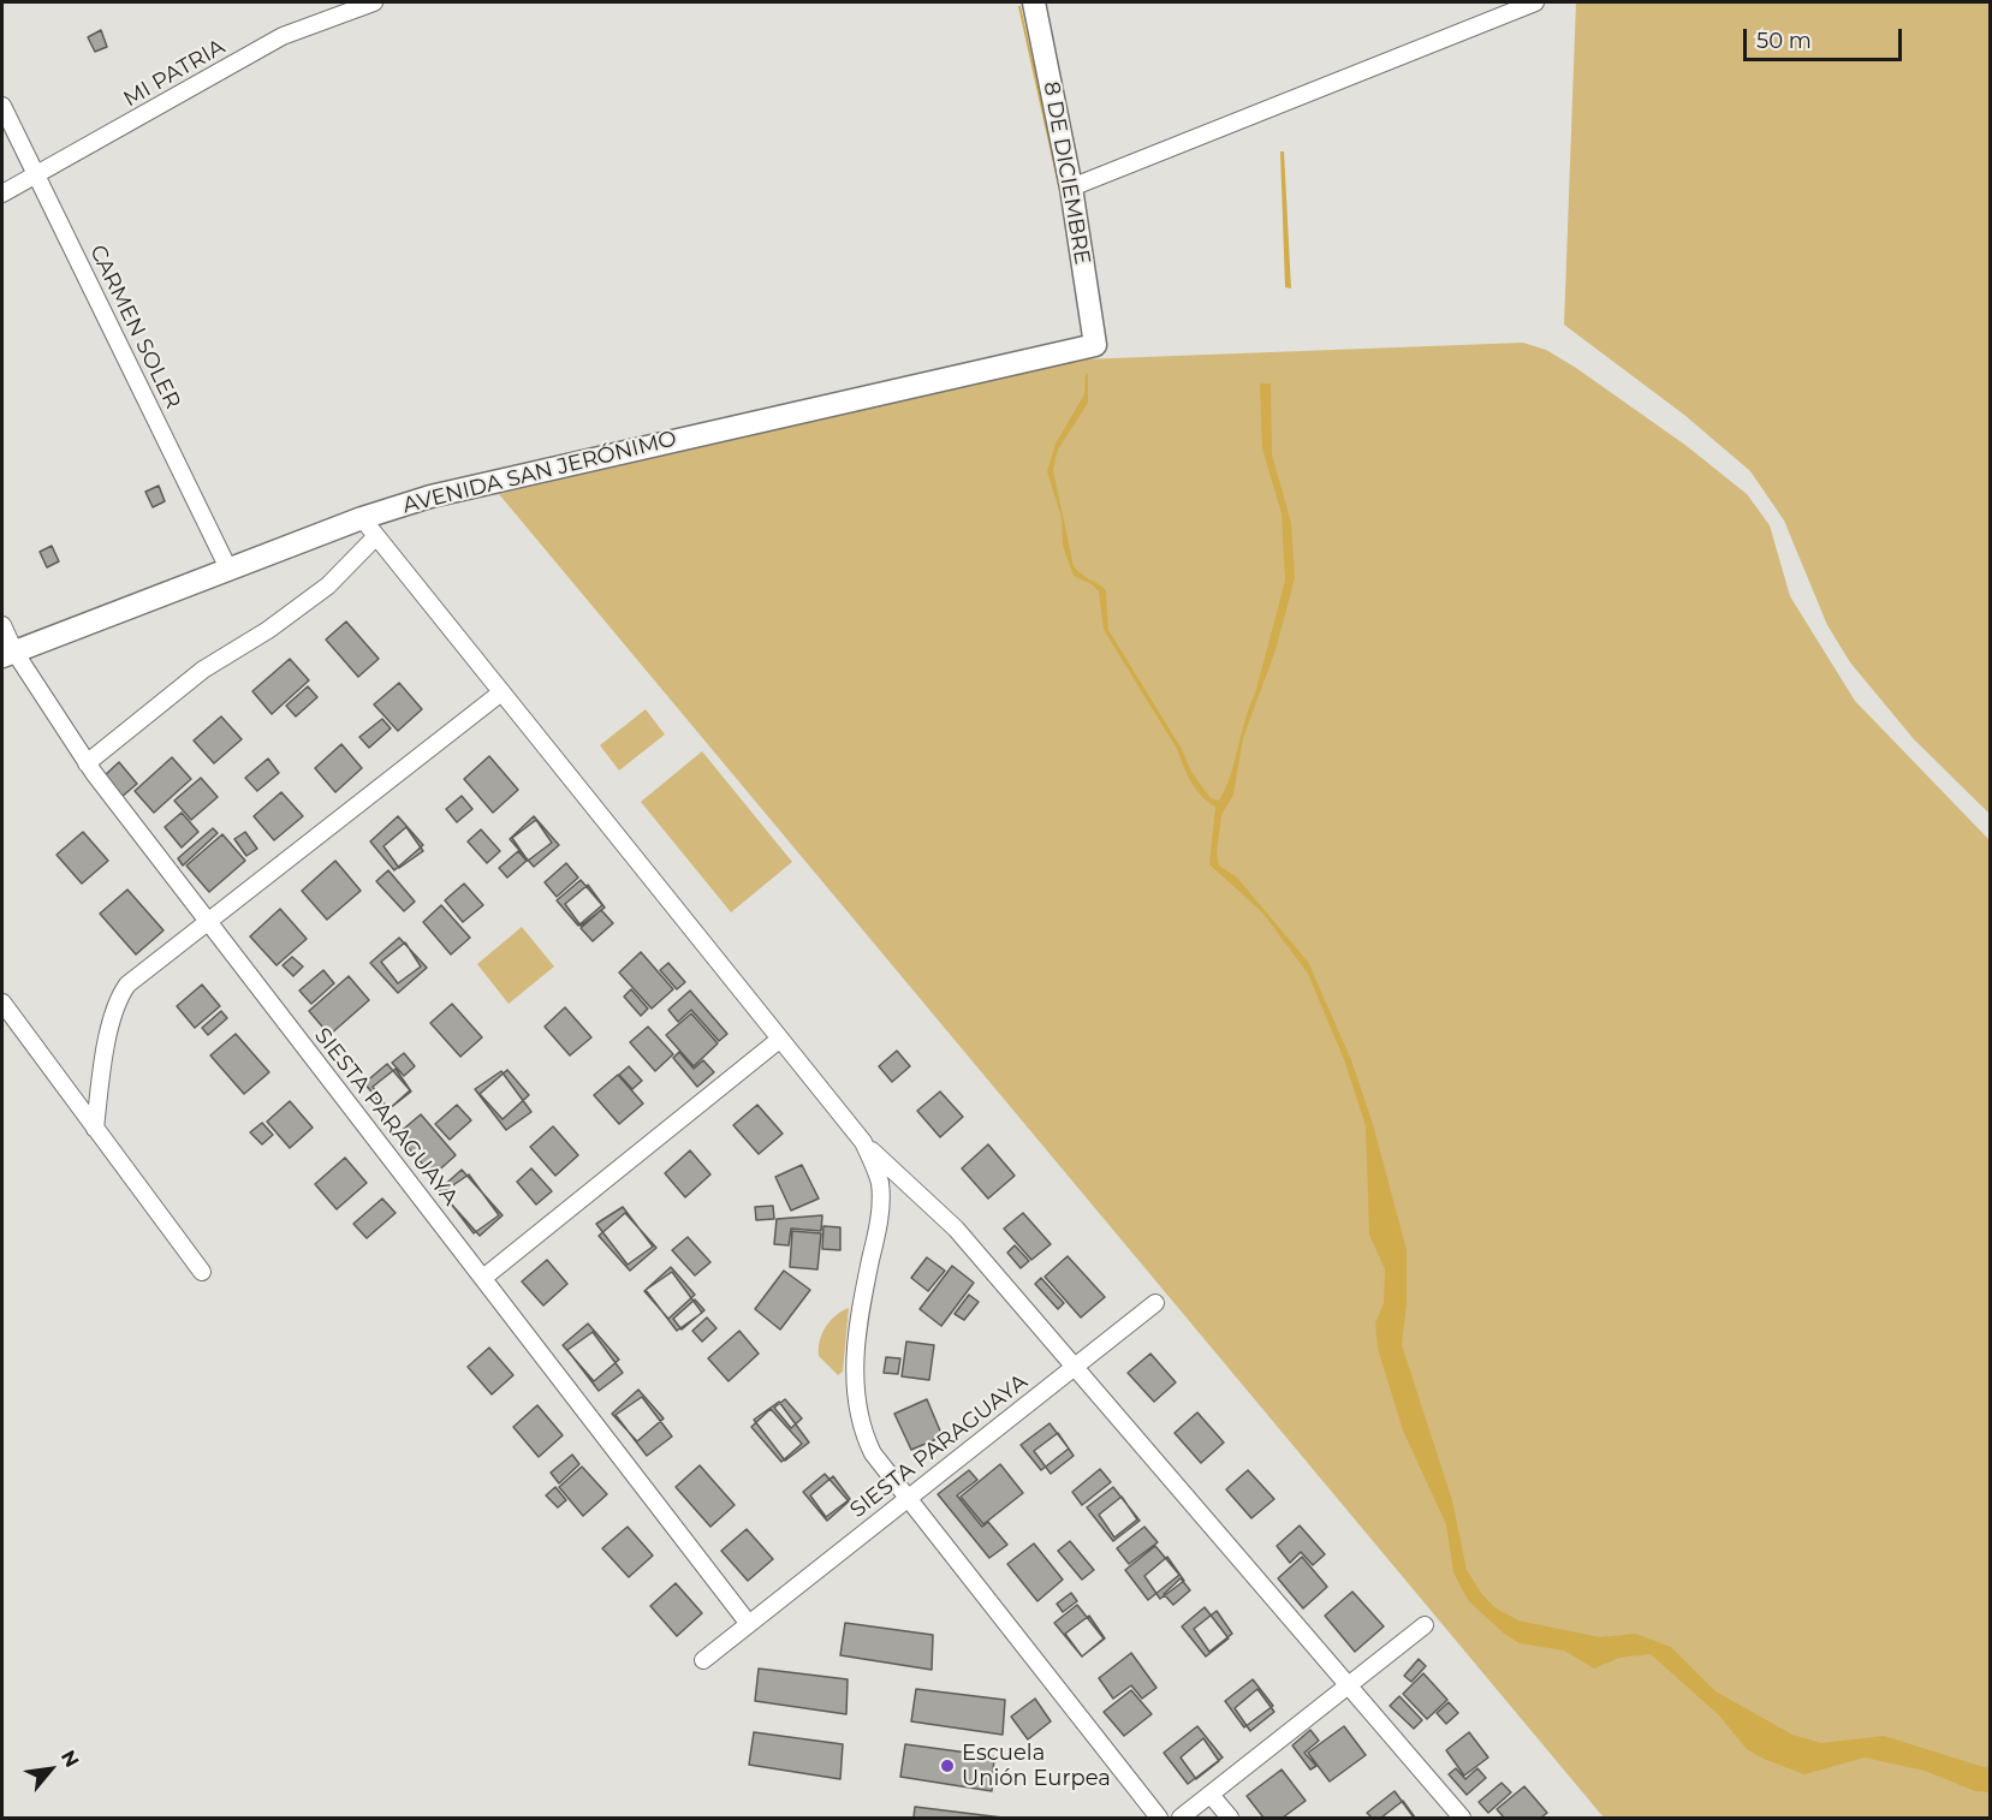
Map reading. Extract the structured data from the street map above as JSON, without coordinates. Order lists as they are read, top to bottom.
{
  "streets": {
    "street": [
      "MI PATRIA",
      "8 DE DICIEMBRE",
      "CARMEN SOLER",
      "AVENIDA SAN JERÓNIMO",
      "SIESTA PARAGUAYA"
    ]
  },
  "crossings": [
    ["MI PATRIA", "CARMEN SOLER"],
    ["8 DE DICIEMBRE", "AVENIDA SAN JERÓNIMO"],
    ["CARMEN SOLER", "AVENIDA SAN JERÓNIMO"],
    ["AVENIDA SAN JERÓNIMO", "SIESTA PARAGUAYA"]
  ],
  "places": ["Escuela Unión Eurpea"],
  "scale_bar": "50 m",
  "north": "top right"
}
